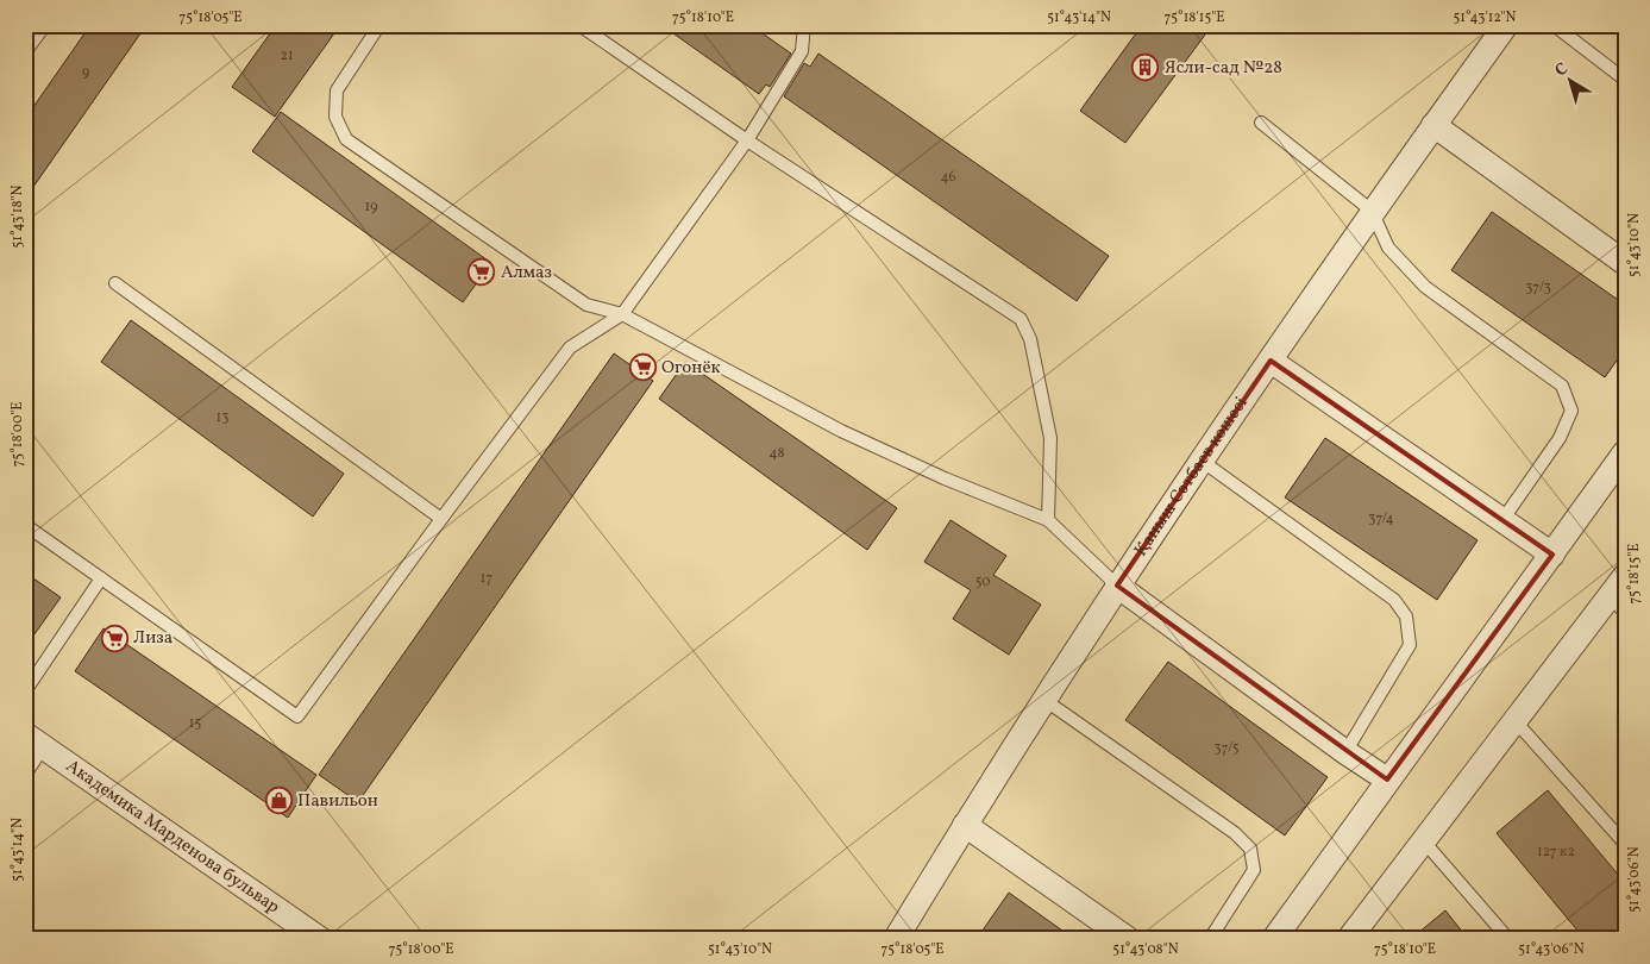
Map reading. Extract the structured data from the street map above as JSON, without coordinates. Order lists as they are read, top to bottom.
{
  "streets": {
    "street": ["Қаныш Сәтбаев көшесі", "Академика Марденова бульвар"]
  },
  "places": {
    "building": ["Ясли-сад №28"],
    "supermarket": ["Алмаз", "Огонёк", "Лиза"],
    "shop": ["Павильон"]
  },
  "house_numbers": [
    "21",
    "9",
    "46",
    "19",
    "37/3",
    "13",
    "48",
    "37/4",
    "17",
    "50",
    "15",
    "37/5",
    "127 к2"
  ],
  "north": "top left",
  "coordinates": [
    "75°18'05\"E",
    "75°18'10\"E",
    "51°43'14\"N",
    "75°18'15\"E",
    "51°43'12\"N",
    "51°43'18\"N",
    "51°43'10\"N",
    "75°18'00\"E",
    "51°43'06\"N",
    "51°43'08\"N"
  ]
}
